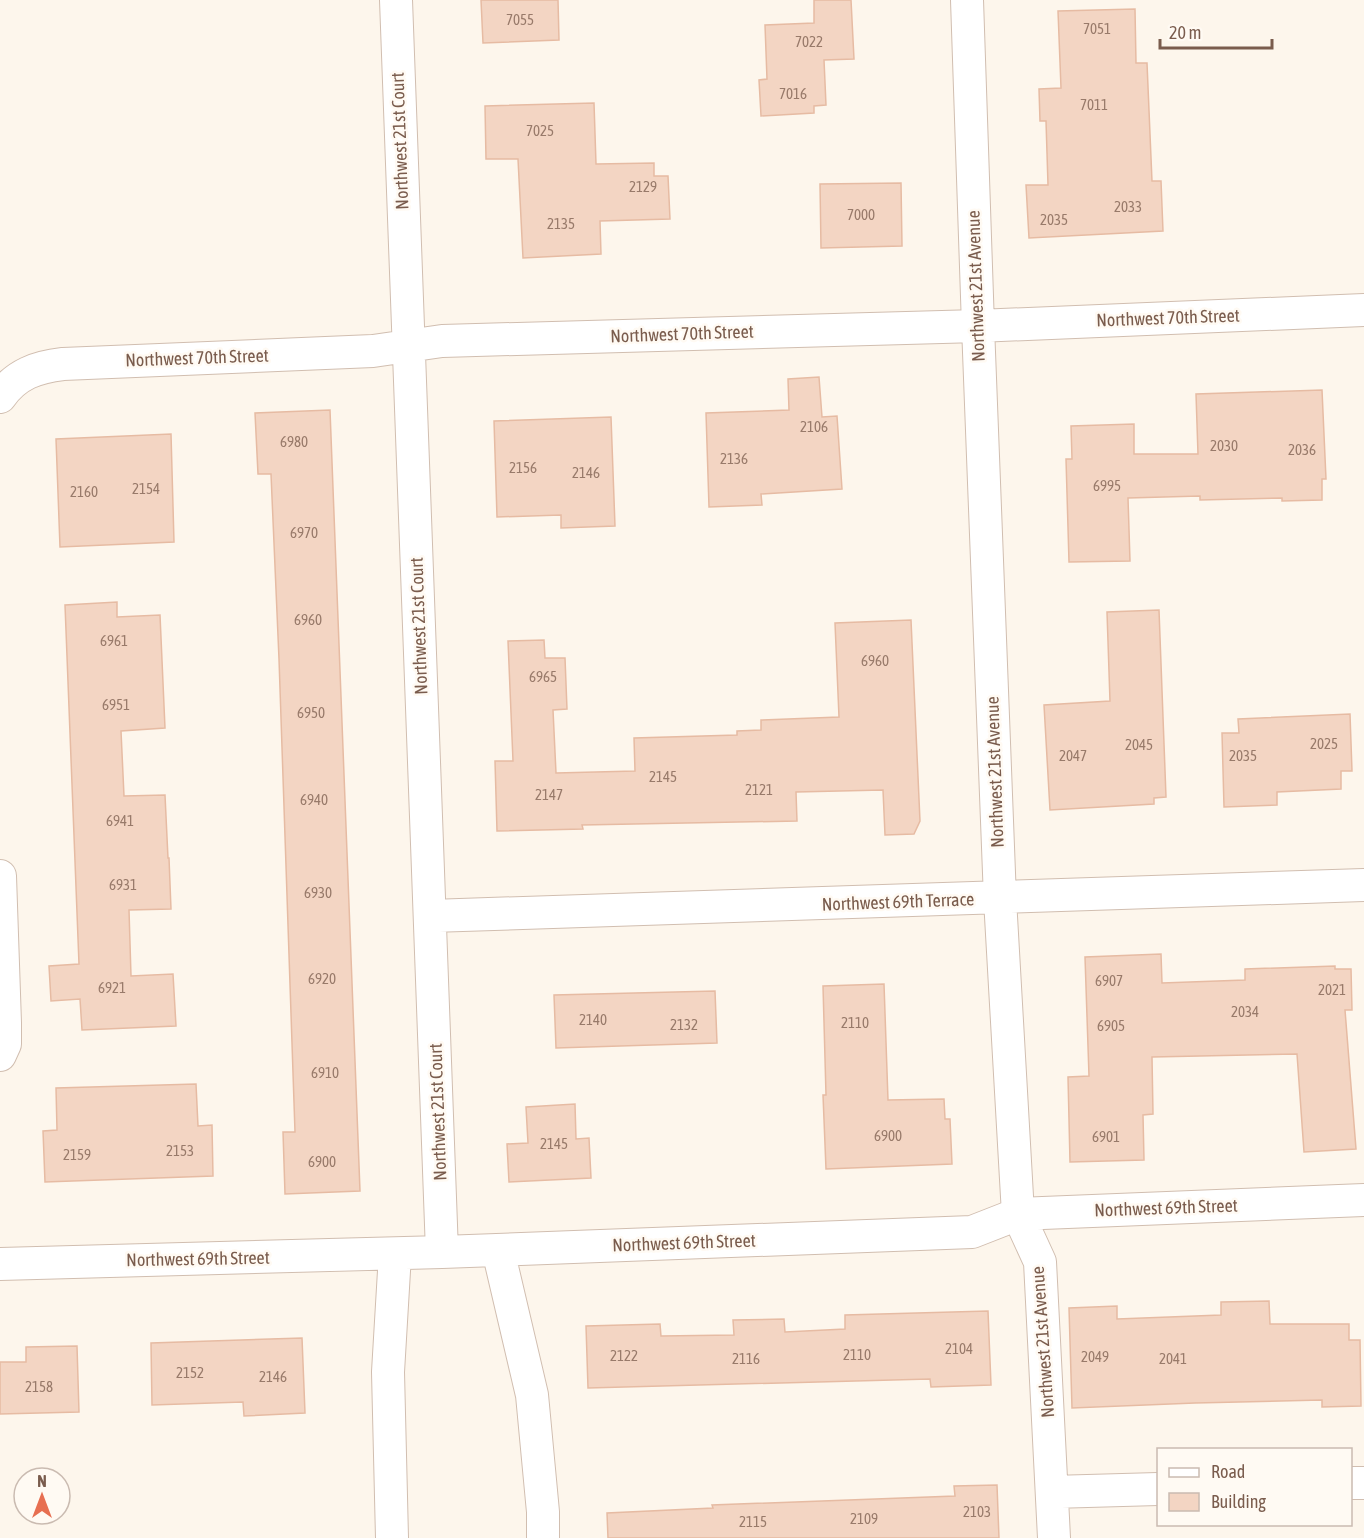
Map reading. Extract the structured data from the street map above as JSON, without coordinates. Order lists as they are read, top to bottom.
{
  "streets": {
    "street": [
      "Northwest 21st Court",
      "Northwest 21st Avenue",
      "Northwest 70th Street",
      "Northwest 69th Terrace",
      "Northwest 69th Street"
    ]
  },
  "crossings": [
    ["Northwest 21st Court", "Northwest 70th Street"],
    ["Northwest 21st Court", "Northwest 69th Terrace"],
    ["Northwest 21st Court", "Northwest 69th Street"],
    ["Northwest 21st Avenue", "Northwest 70th Street"],
    ["Northwest 21st Avenue", "Northwest 69th Terrace"],
    ["Northwest 21st Avenue", "Northwest 69th Street"]
  ],
  "house_numbers": [
    "7055",
    "7051",
    "7022",
    "7016",
    "7011",
    "7025",
    "2129",
    "2033",
    "7000",
    "2035",
    "2135",
    "2106",
    "6980",
    "2030",
    "2036",
    "2136",
    "2156",
    "2146",
    "6995",
    "2154",
    "2160",
    "6970",
    "6960",
    "6961",
    "6960",
    "6965",
    "6951",
    "6950",
    "2025",
    "2045",
    "2047",
    "2035",
    "2145",
    "2121",
    "2147",
    "6940",
    "6941",
    "6931",
    "6930",
    "6920",
    "6907",
    "6921",
    "2021",
    "2034",
    "2140",
    "2110",
    "2132",
    "6905",
    "6910",
    "6900",
    "6901",
    "2145",
    "2153",
    "2159",
    "6900",
    "2104",
    "2110",
    "2122",
    "2049",
    "2116",
    "2041",
    "2152",
    "2146",
    "2158",
    "2103",
    "2109",
    "2115"
  ],
  "legend": ["Road", "Building"],
  "scale_bar": "20 m",
  "north": "top"
}
